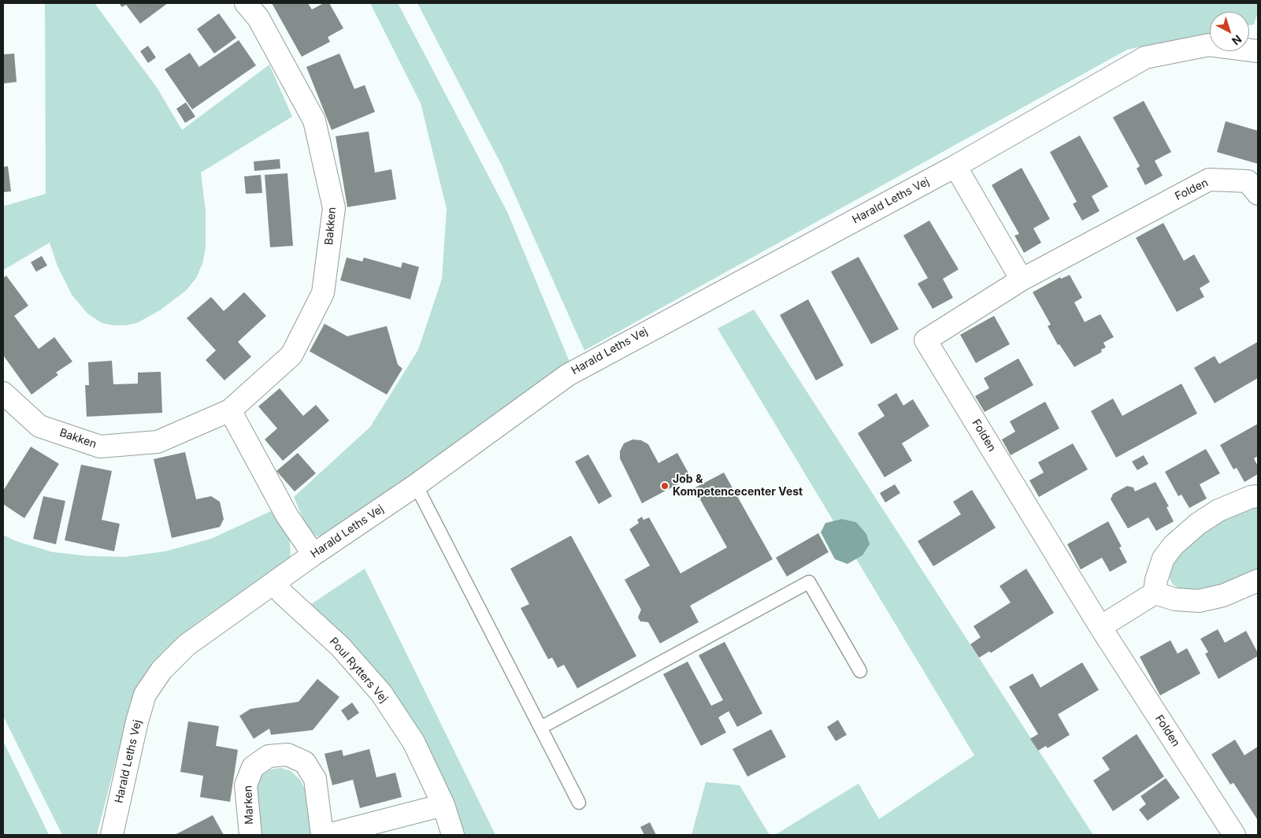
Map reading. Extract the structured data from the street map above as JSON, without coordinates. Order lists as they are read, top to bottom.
{
  "streets": {
    "street": [
      "Folden",
      "Harald Leths Vej",
      "Bakken",
      "Poul Rytters Vej",
      "Marken"
    ]
  },
  "crossings": [
    ["Harald Leths Vej", "Poul Rytters Vej"]
  ],
  "places": ["Job & Kompetencecenter Vest"],
  "north": "bottom right"
}
